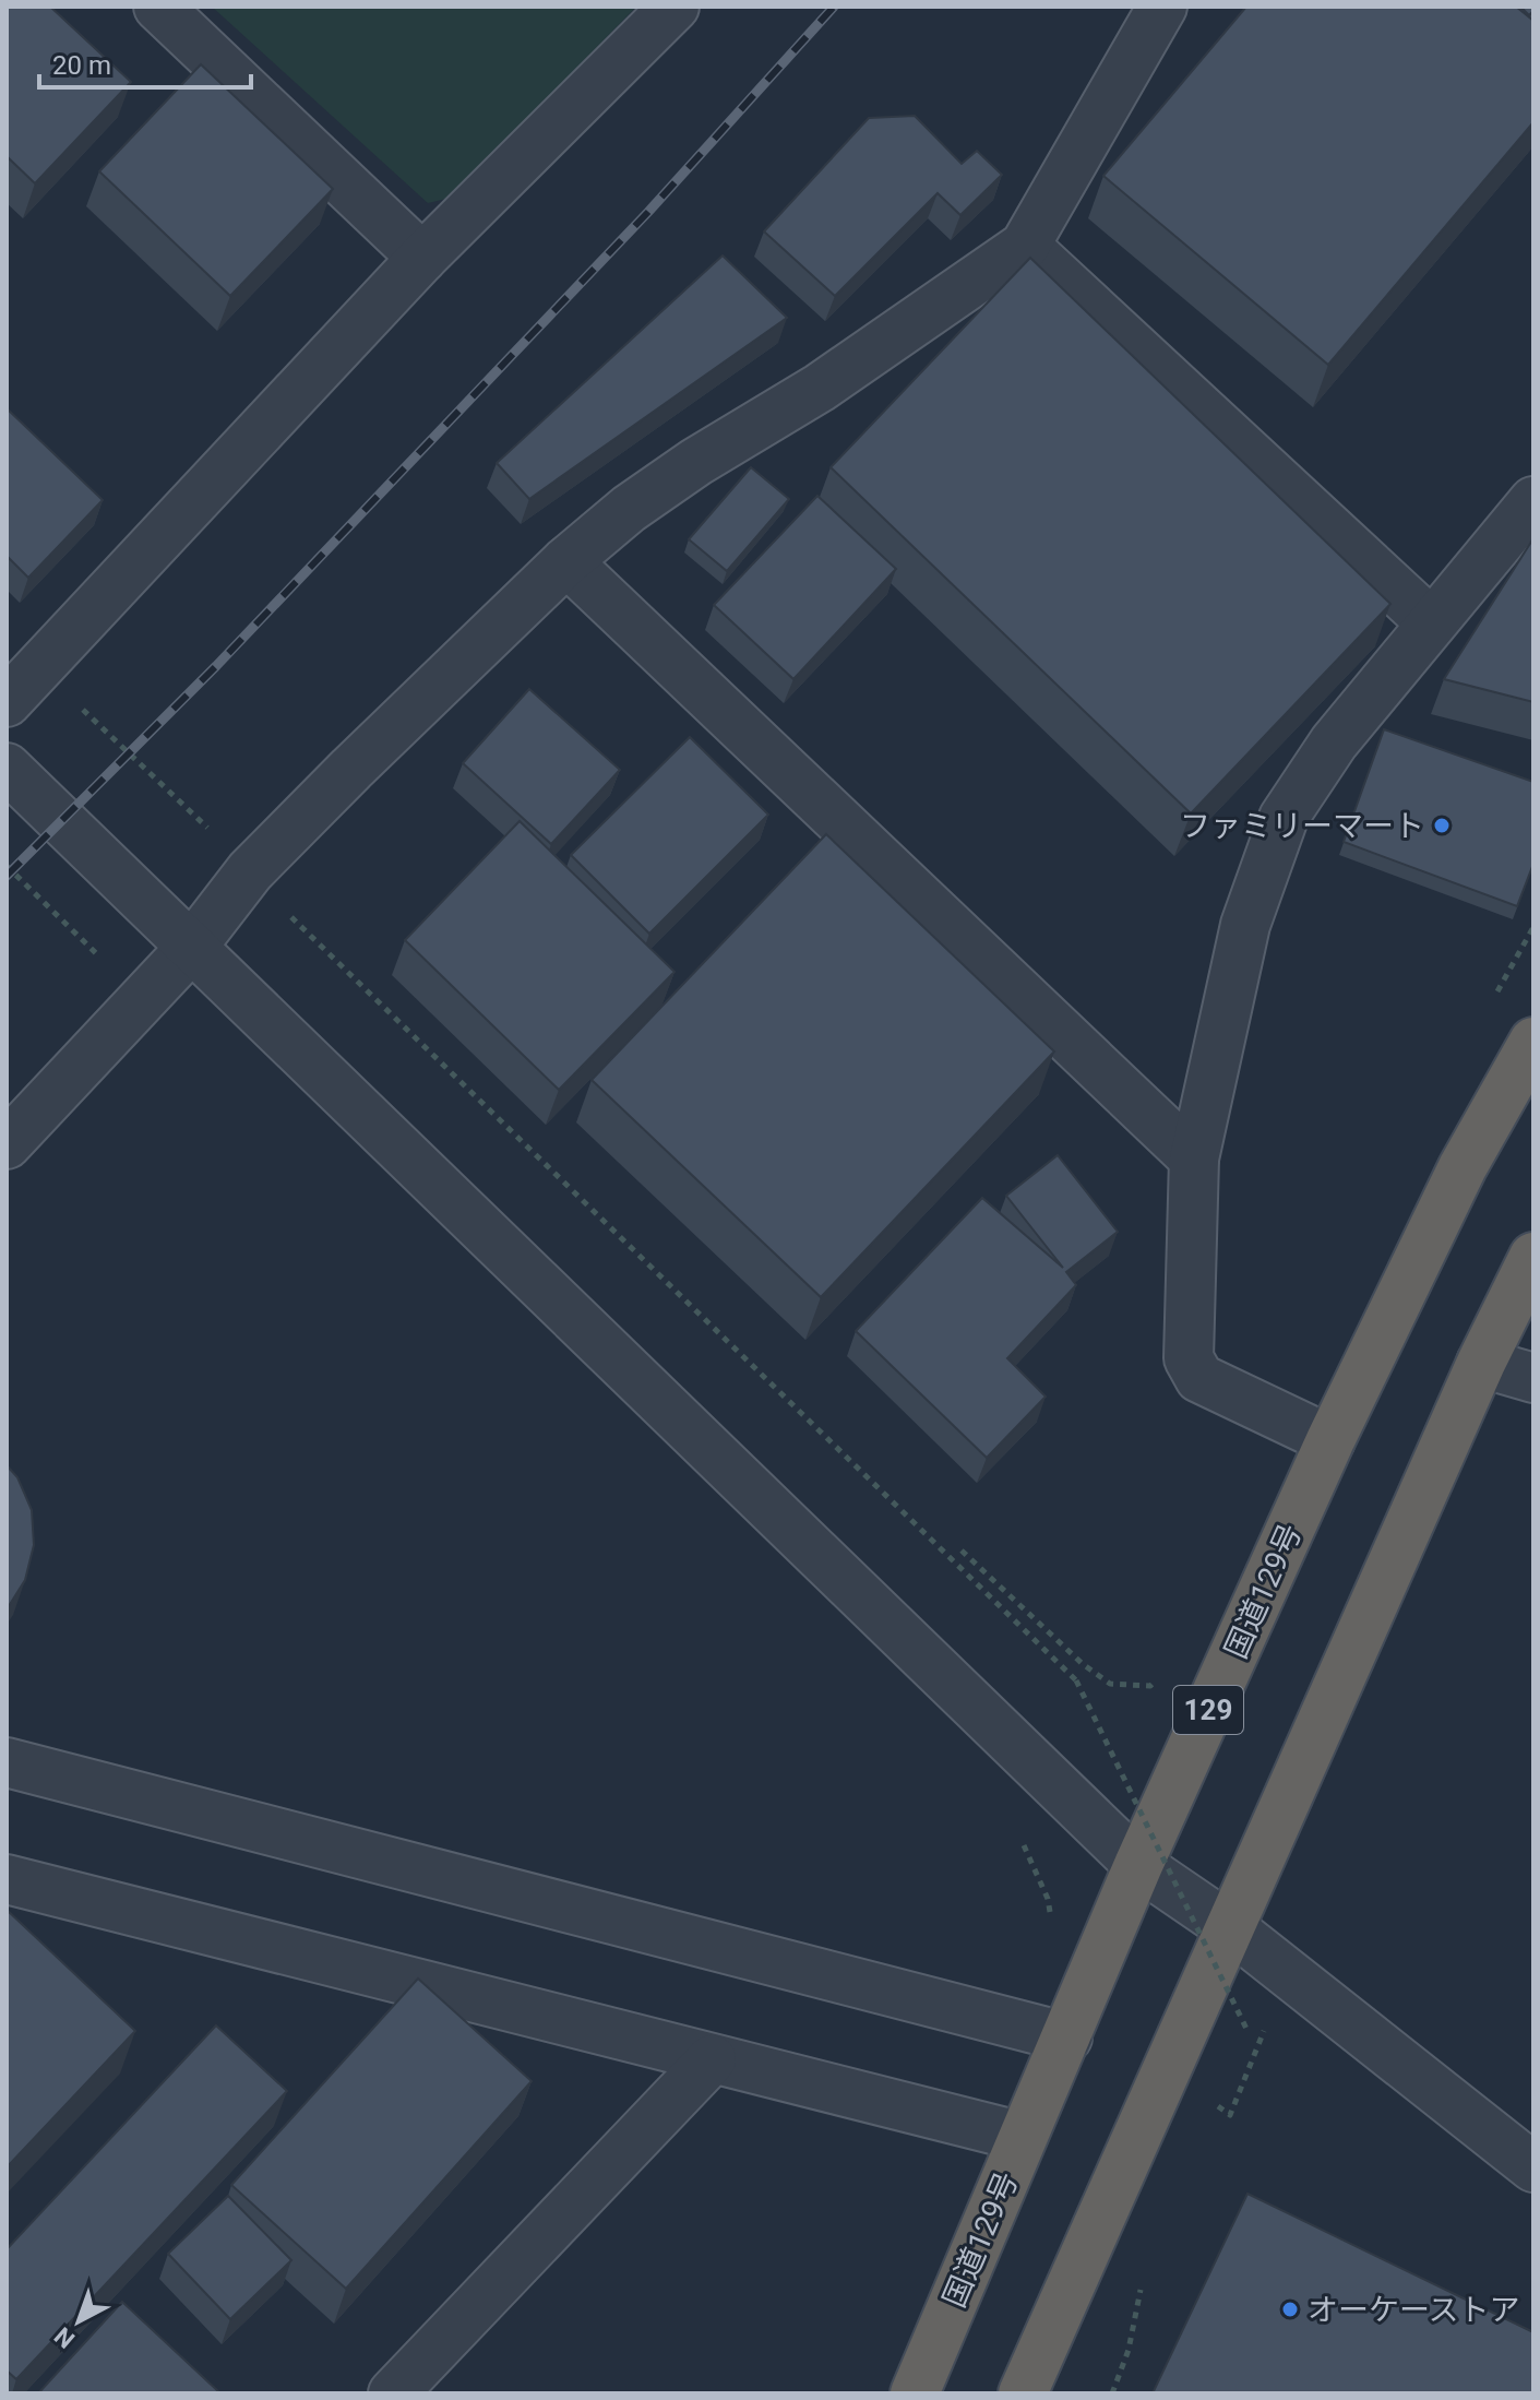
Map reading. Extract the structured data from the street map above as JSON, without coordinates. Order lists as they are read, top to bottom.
{
  "streets": {
    "highway": ["国道129号", "129"]
  },
  "places": ["ファミリーマート", "オーケーストア"],
  "scale_bar": "20 m",
  "north": "bottom left"
}
